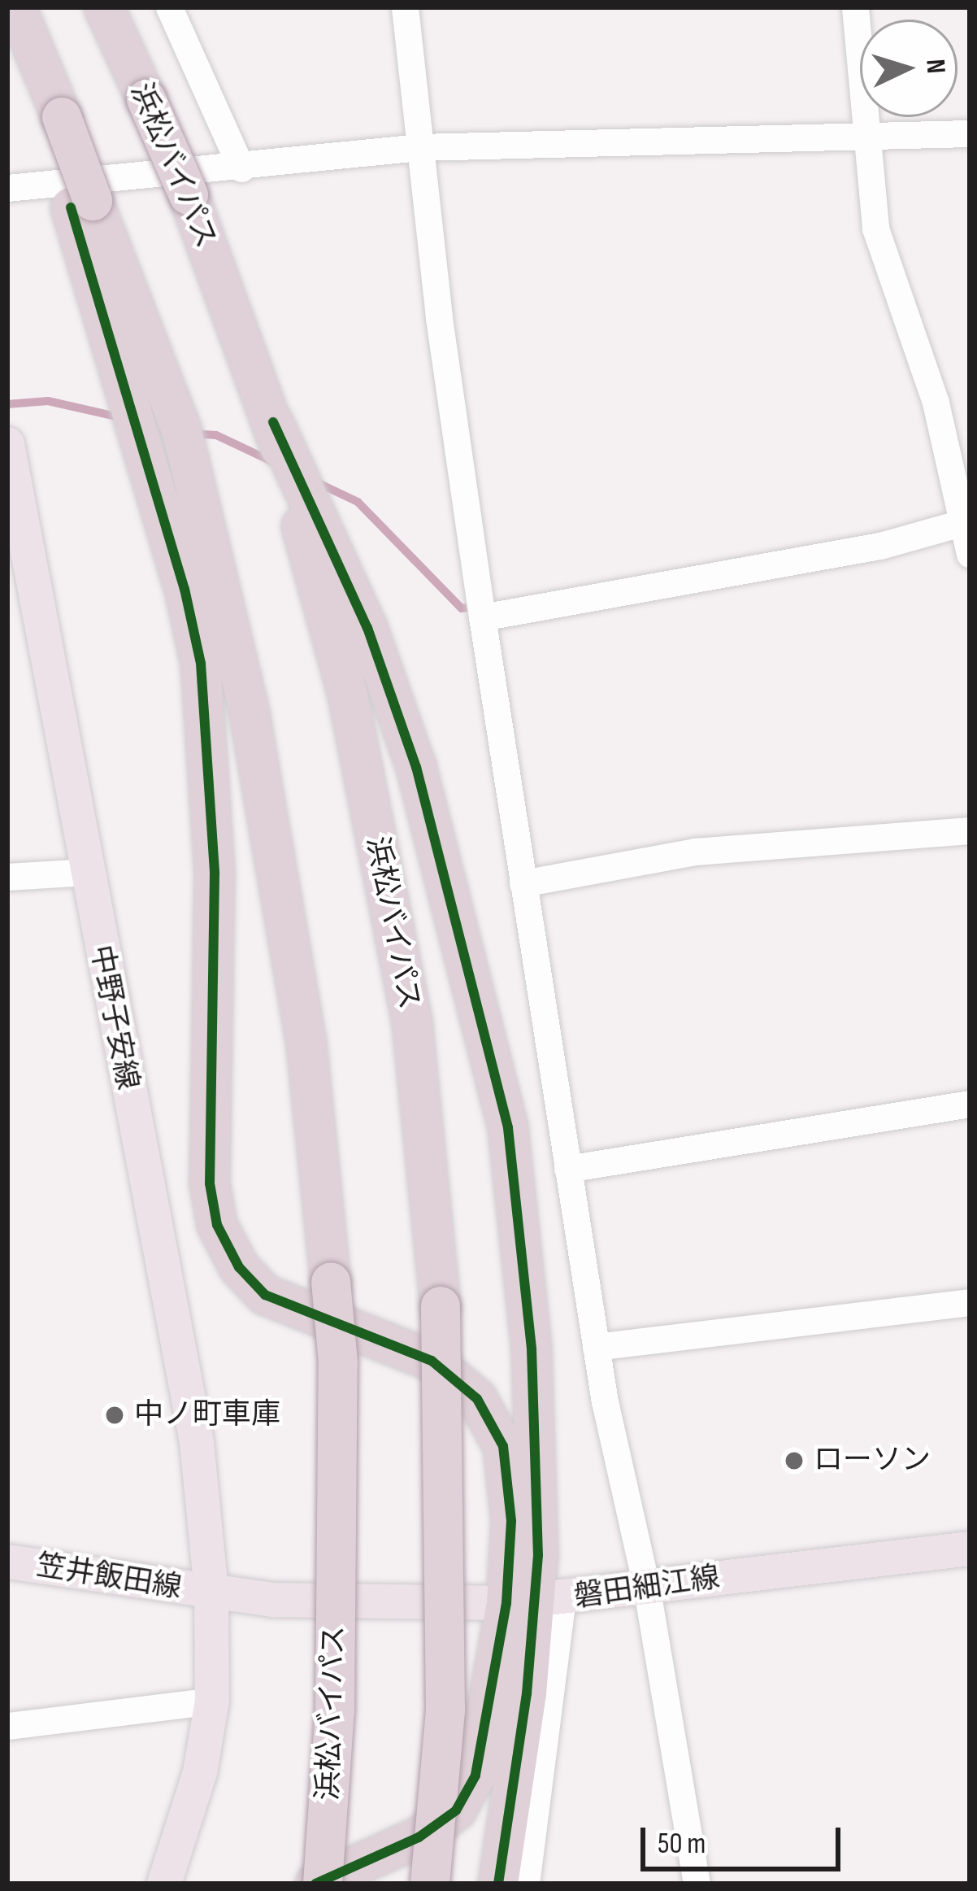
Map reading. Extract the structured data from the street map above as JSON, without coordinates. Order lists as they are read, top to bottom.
{
  "streets": {
    "highway": ["浜松バイパス"],
    "main road": ["中野子安線", "笠井飯田線", "磐田細江線"]
  },
  "crossings": [
    ["中野子安線", "笠井飯田線"],
    ["中野子安線", "磐田細江線"],
    ["笠井飯田線", "磐田細江線"]
  ],
  "places": ["中ノ町車庫", "ローソン"],
  "scale_bar": "50 m",
  "north": "right"
}
